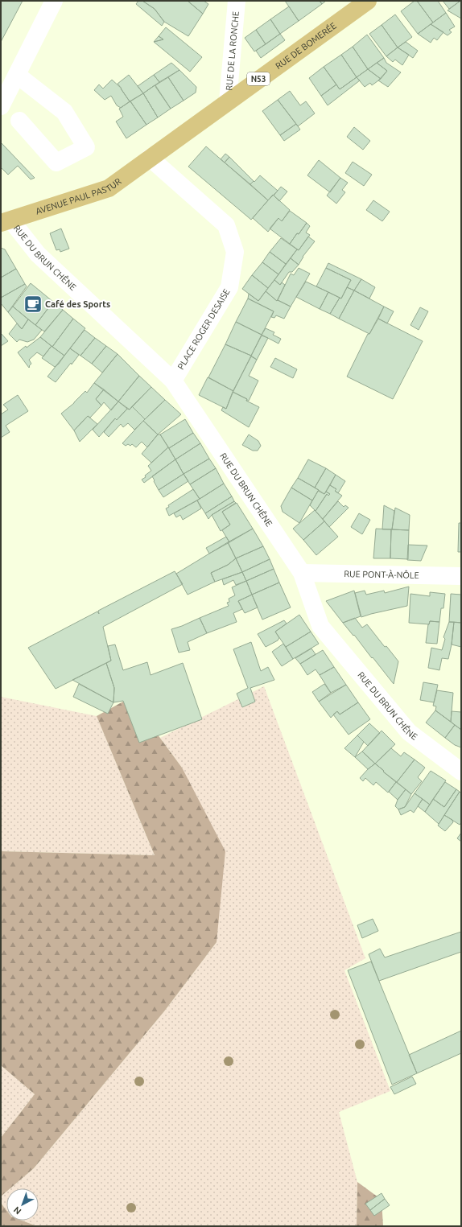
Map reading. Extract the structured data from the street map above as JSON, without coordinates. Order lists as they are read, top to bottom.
{
  "streets": {
    "main road": ["RUE DE BOMERÉE", "N53", "AVENUE PAUL PASTUR"],
    "street": [
      "RUE DE LA RONCHE",
      "RUE DU BRUN CHÊNE",
      "PLACE ROGER DESAISE",
      "RUE PONT-À-NÔLE"
    ]
  },
  "crossings": [
    ["RUE DE BOMERÉE", "RUE DE LA RONCHE"],
    ["RUE DE BOMERÉE", "AVENUE PAUL PASTUR"],
    ["RUE DE BOMERÉE", "PLACE ROGER DESAISE"],
    ["AVENUE PAUL PASTUR", "RUE DU BRUN CHÊNE"],
    ["AVENUE PAUL PASTUR", "PLACE ROGER DESAISE"],
    ["RUE DU BRUN CHÊNE", "PLACE ROGER DESAISE"],
    ["RUE DU BRUN CHÊNE", "RUE PONT-À-NÔLE"]
  ],
  "places": {
    "cafe": ["Café des Sports"]
  },
  "north": "bottom left"
}
